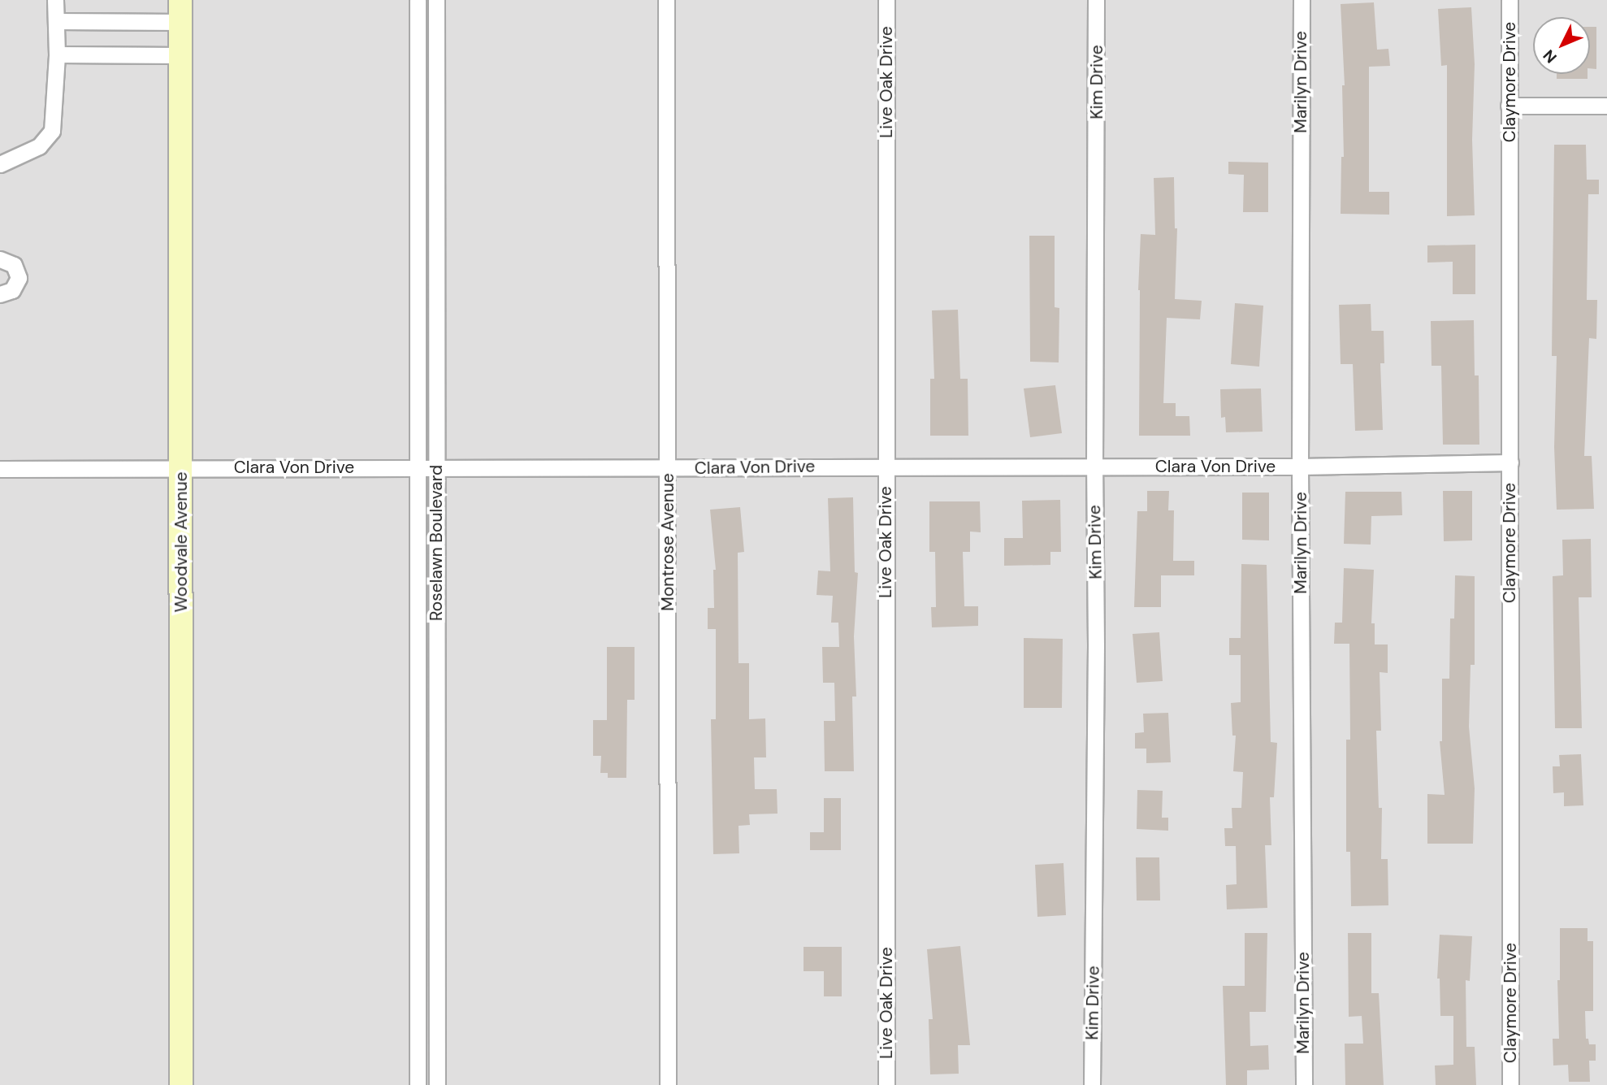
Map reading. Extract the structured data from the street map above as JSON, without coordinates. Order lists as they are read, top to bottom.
{
  "streets": {
    "street": [
      "Live Oak Drive",
      "Kim Drive",
      "Marilyn Drive",
      "Claymore Drive",
      "Clara Von Drive",
      "Woodvale Avenue",
      "Montrose Avenue",
      "Roselawn Boulevard"
    ]
  },
  "crossings": [
    ["Live Oak Drive", "Clara Von Drive"],
    ["Kim Drive", "Clara Von Drive"],
    ["Marilyn Drive", "Clara Von Drive"],
    ["Claymore Drive", "Clara Von Drive"],
    ["Clara Von Drive", "Woodvale Avenue"],
    ["Clara Von Drive", "Montrose Avenue"],
    ["Clara Von Drive", "Roselawn Boulevard"]
  ],
  "north": "bottom left"
}
